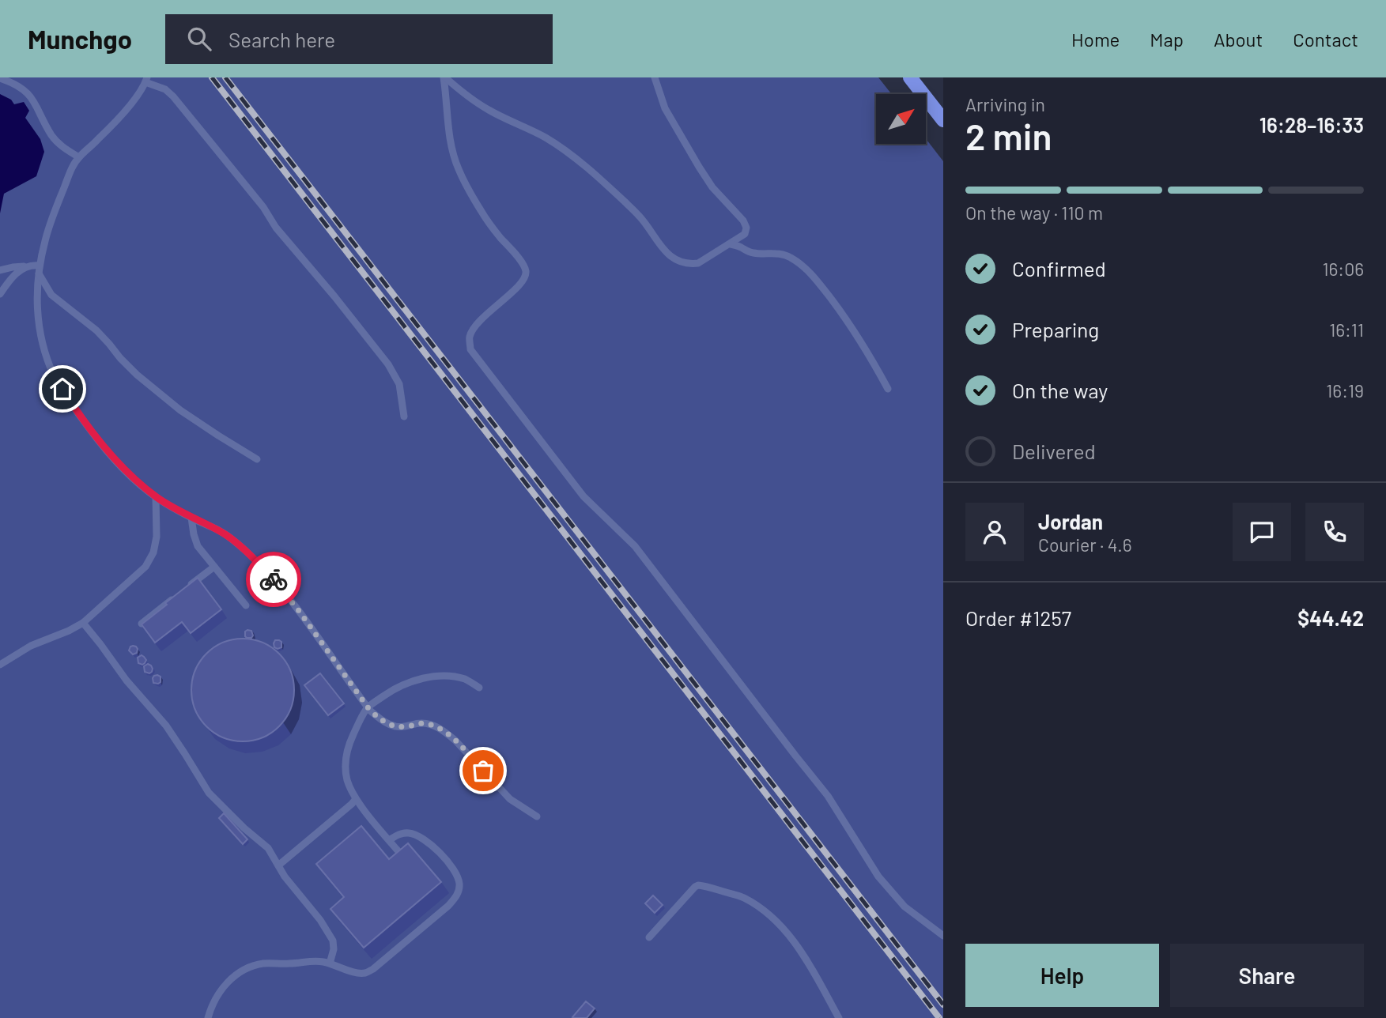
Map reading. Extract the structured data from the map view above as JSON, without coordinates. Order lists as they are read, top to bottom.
{
  "north": "top right",
  "page": {
    "header": "Munchgo",
    "search": "Search here",
    "nav": [
      "Home",
      "Map",
      "About",
      "Contact"
    ],
    "heading": ["2 min", "Arriving in", "16:28–16:33"],
    "panel": [
      "Jordan",
      "Courier · 4.6",
      "Order #1257",
      "$44.42"
    ],
    "bar": "On the way · 110 m",
    "list": [
      ["Confirmed", "16:06"],
      ["Preparing", "16:11"],
      ["On the way", "16:19"],
      "Delivered"
    ],
    "buttons": ["Help", "Share"]
  }
}
